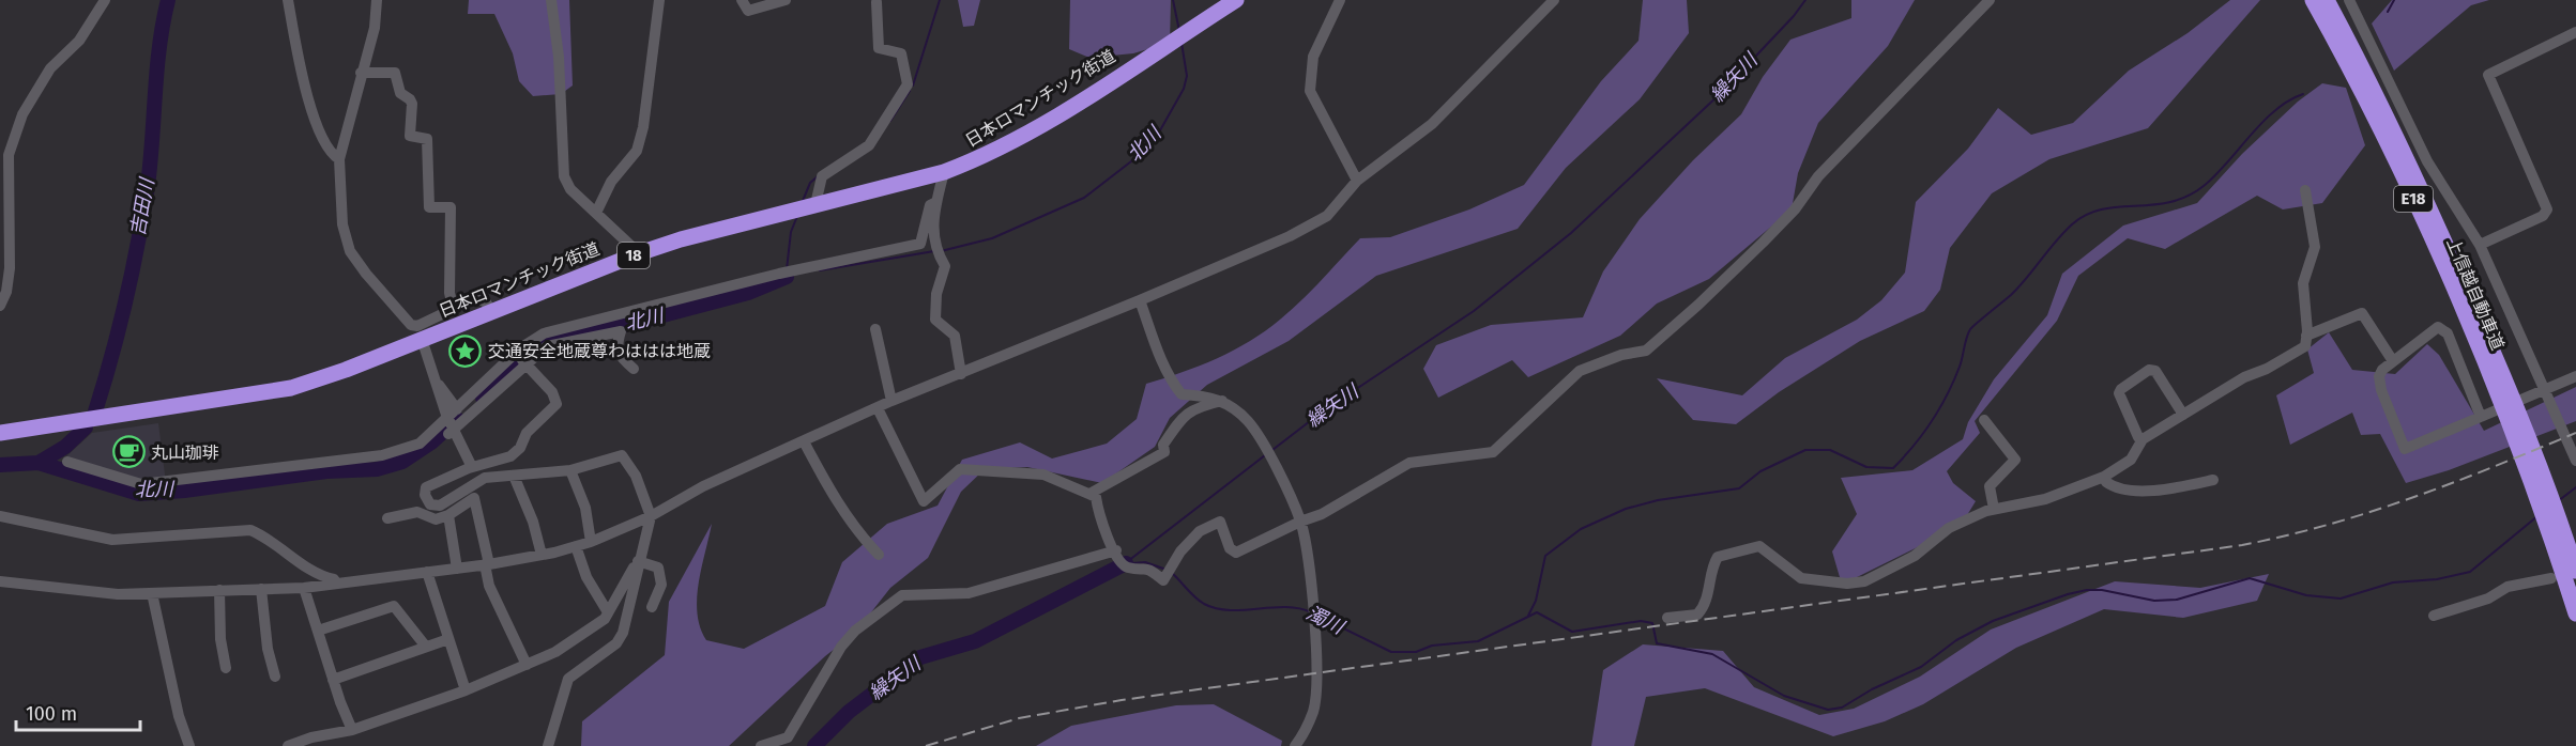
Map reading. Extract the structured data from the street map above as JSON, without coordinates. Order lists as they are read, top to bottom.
{
  "streets": {
    "highway": [
      "日本ロマンチック街道",
      "E18",
      "18",
      "上信越自動車道"
    ]
  },
  "water": [
    "繰矢川",
    "北川",
    "吉田川",
    "濁川"
  ],
  "places": {
    "place": ["交通安全地蔵尊わははは地蔵"],
    "cafe": ["丸山珈琲"]
  },
  "scale_bar": "100 m"
}
